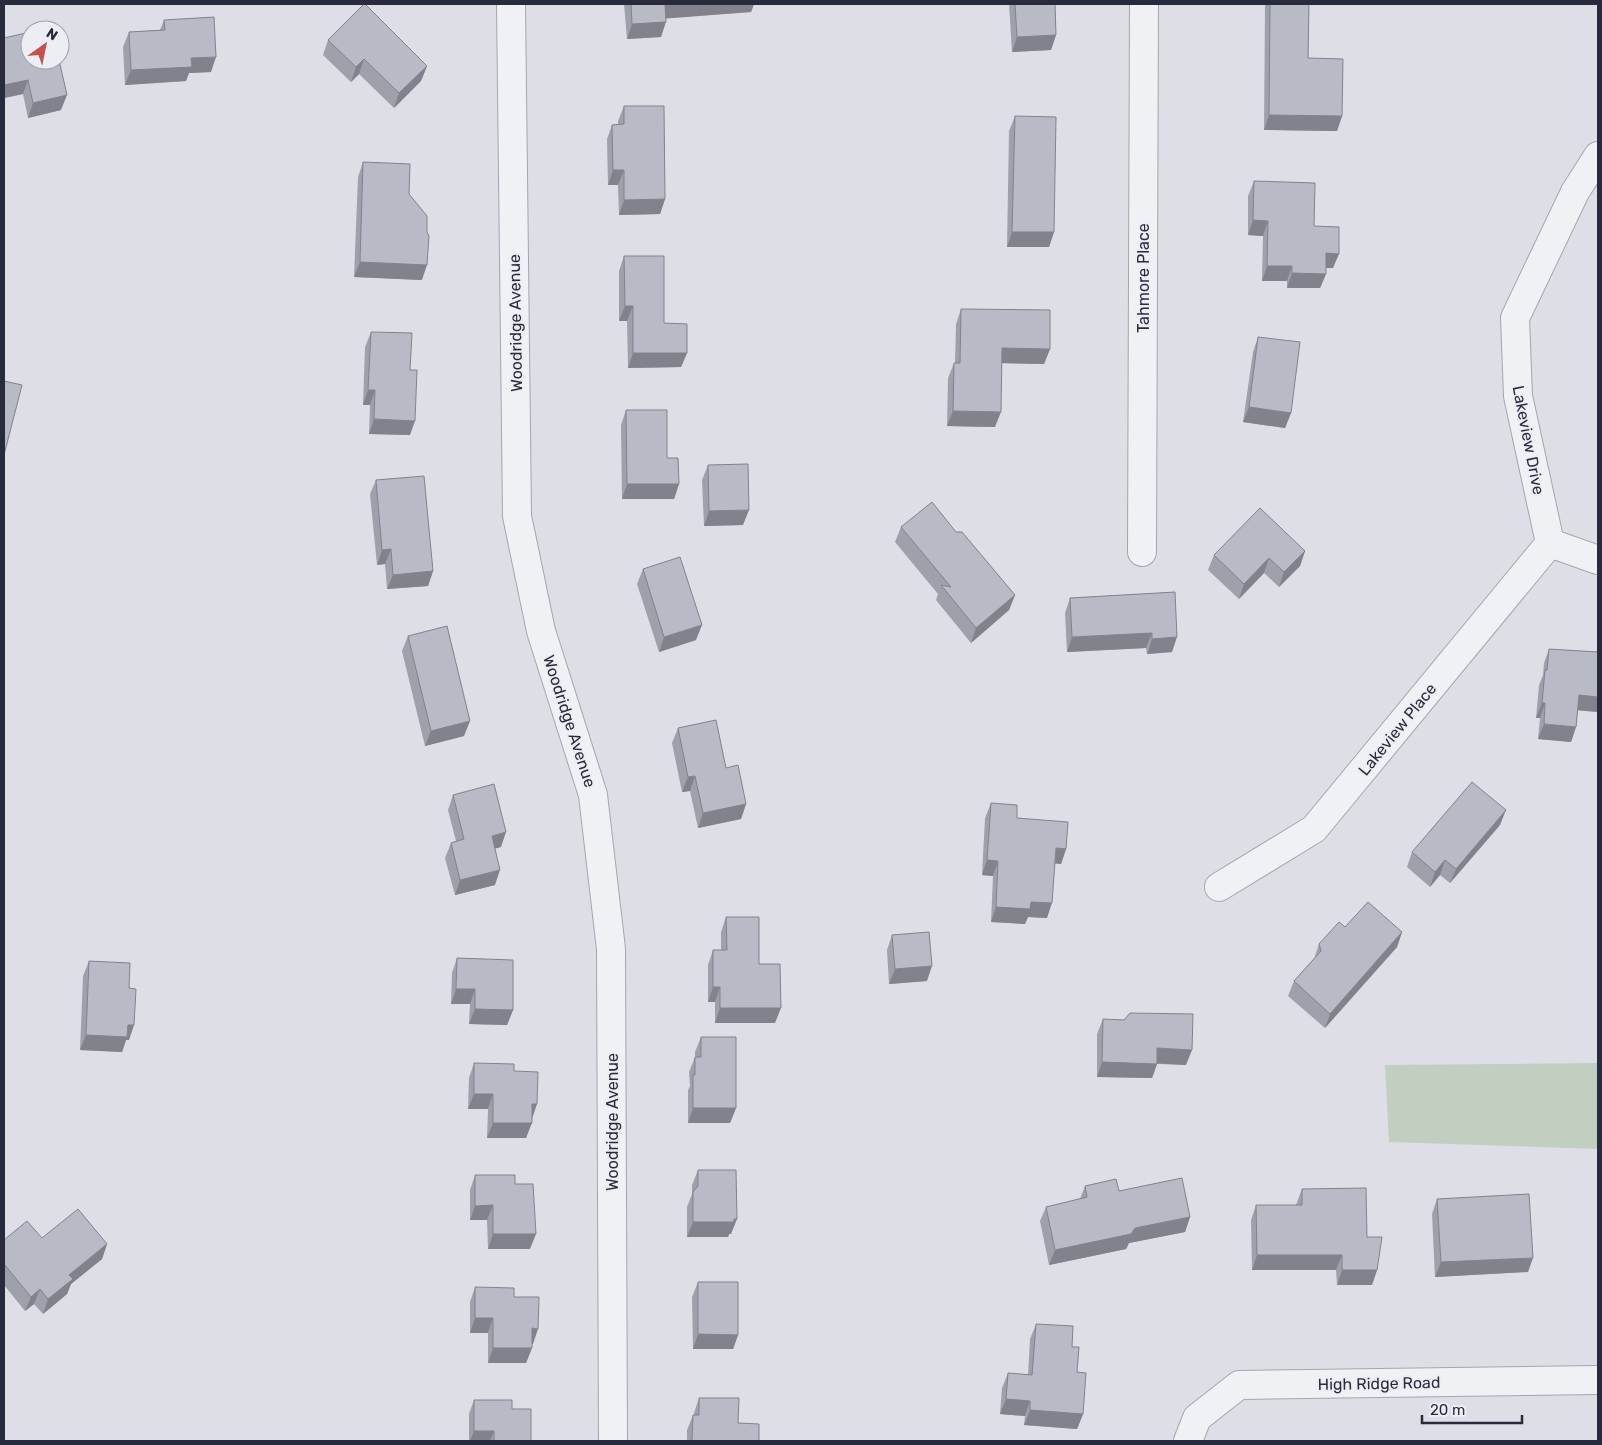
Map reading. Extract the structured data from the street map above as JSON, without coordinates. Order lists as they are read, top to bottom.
{
  "streets": {
    "street": [
      "Tahmore Place",
      "Woodridge Avenue",
      "Lakeview Drive",
      "Lakeview Place",
      "High Ridge Road"
    ]
  },
  "crossings": [
    ["Lakeview Drive", "Lakeview Place"]
  ],
  "scale_bar": "20 m",
  "north": "top right"
}
